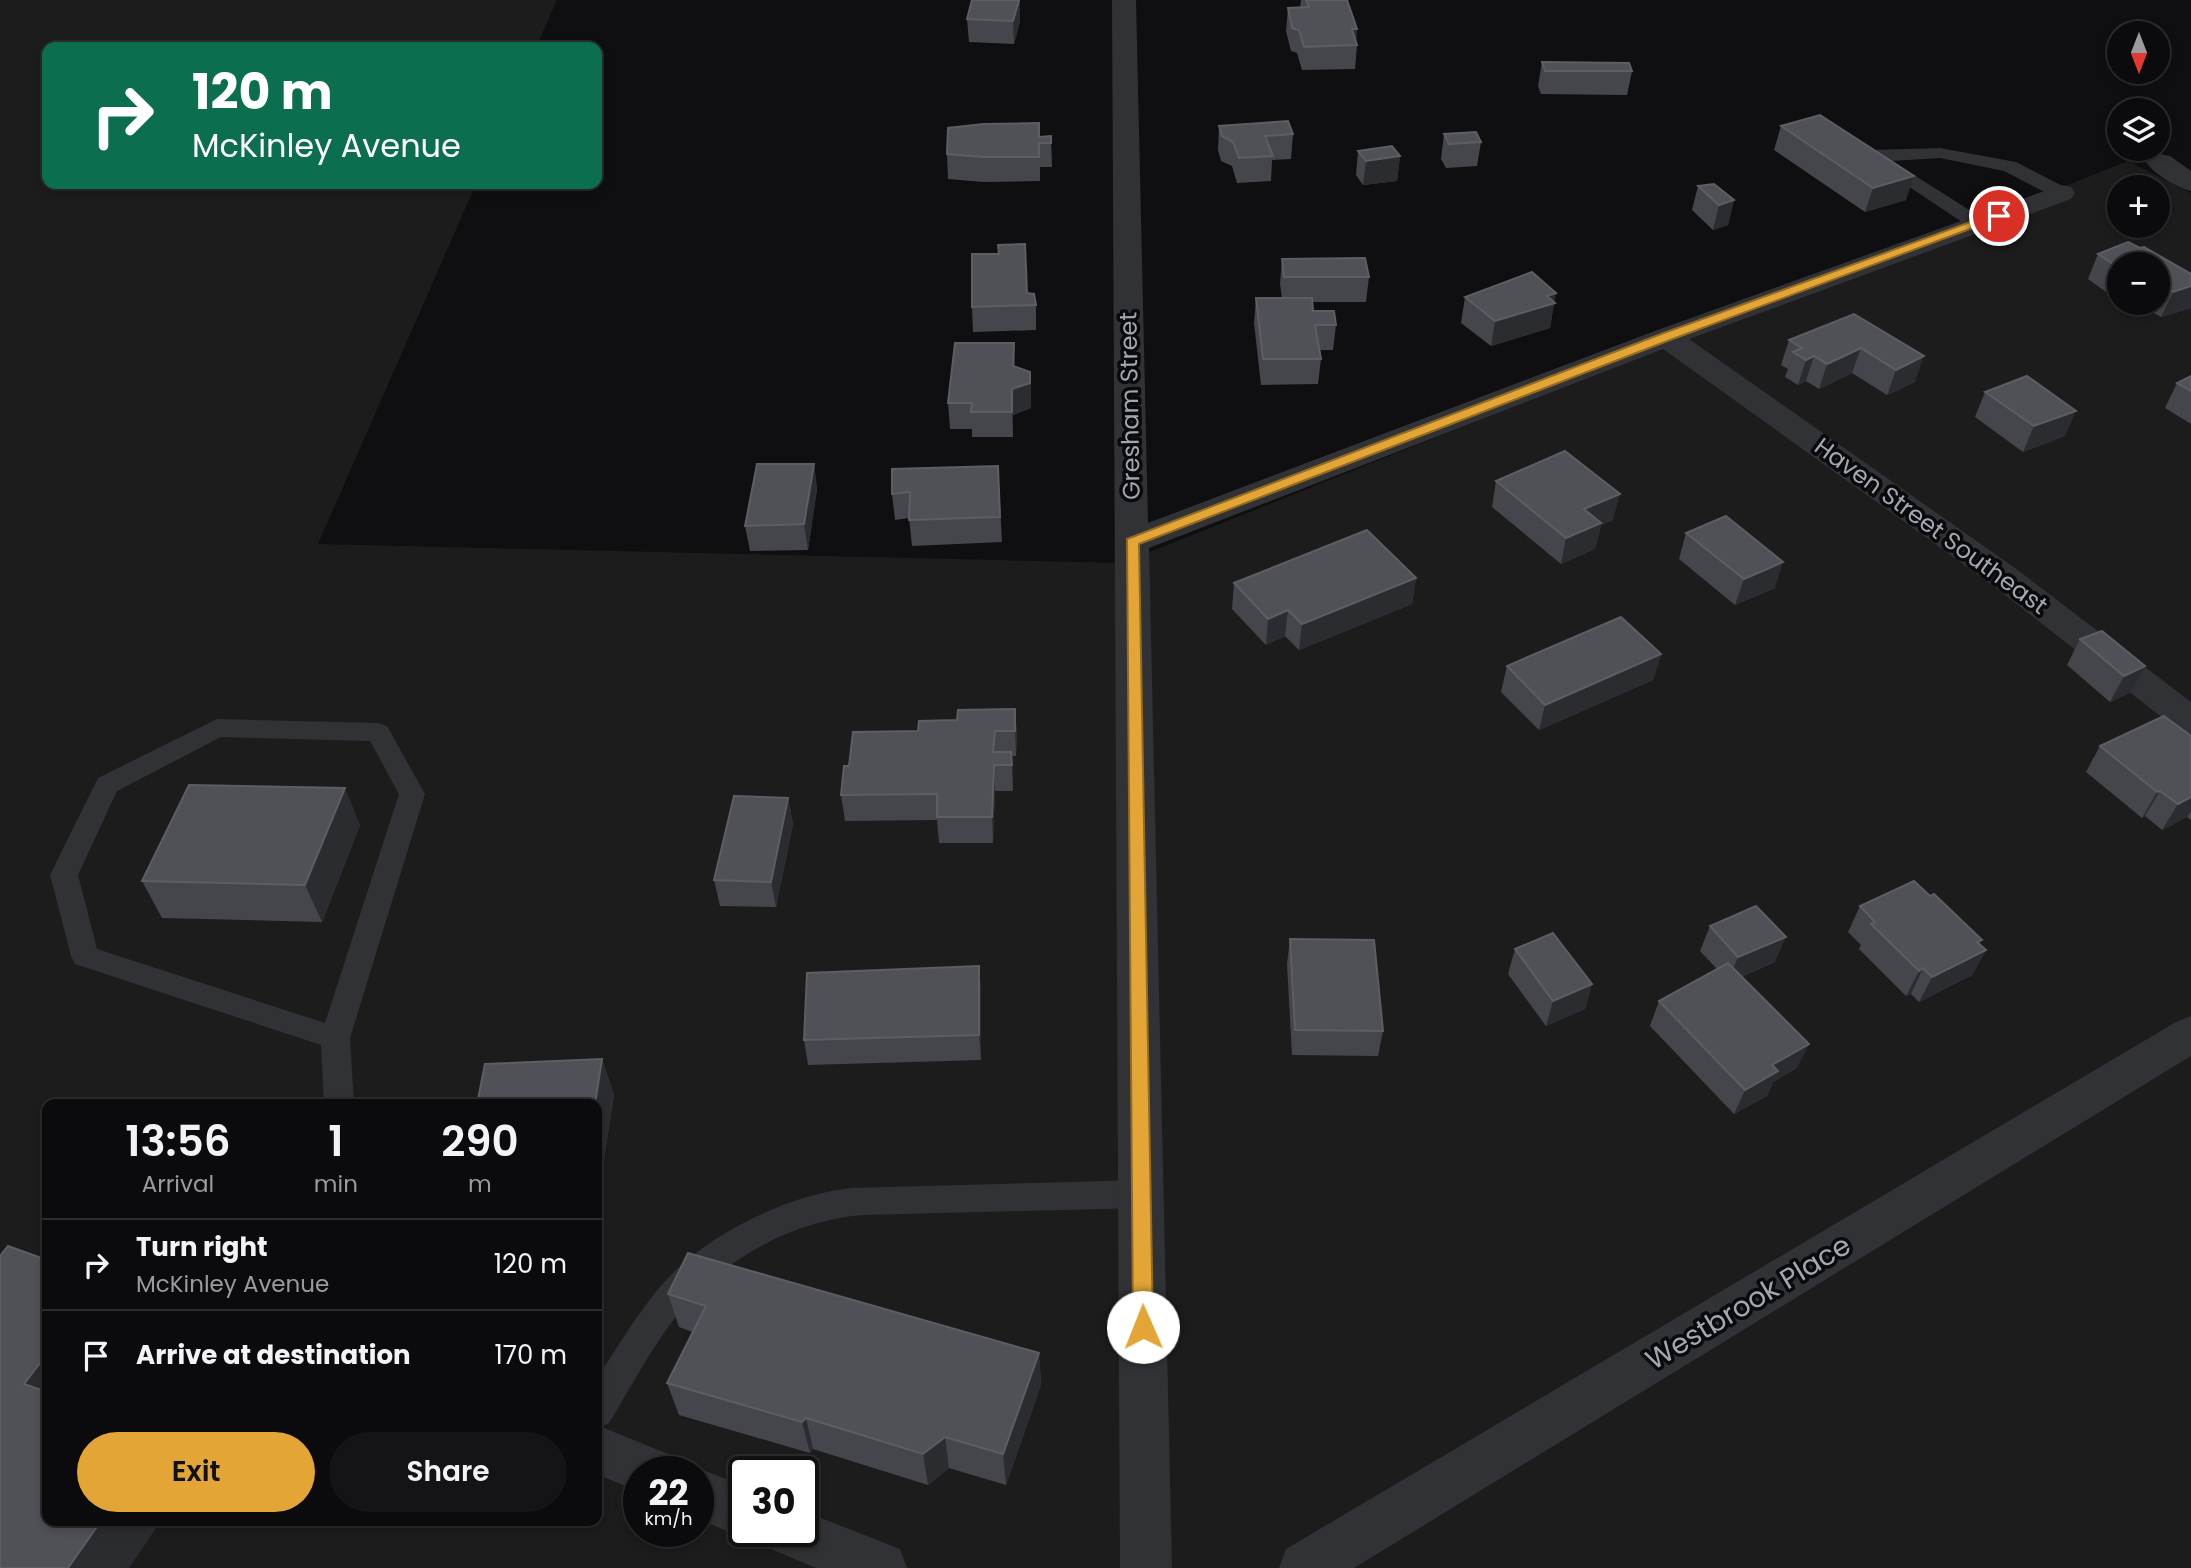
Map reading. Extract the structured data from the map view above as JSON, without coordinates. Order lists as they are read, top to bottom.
{
  "streets": {
    "street": ["Gresham Street", "Haven Street Southeast", "Westbrook Place"]
  },
  "north": "bottom",
  "page": {
    "map_buttons": ["+", "−"],
    "turn": ["120 m", "McKinley Avenue"],
    "eta": [
      "13:56",
      "Arrival",
      "1",
      "min",
      "290",
      "m"
    ],
    "list": [
      {
        "name": "Turn right",
        "note": "McKinley Avenue",
        "value": "120 m"
      },
      {
        "name": "Arrive at destination",
        "value": "170 m"
      }
    ],
    "buttons": ["Exit", "Share"],
    "speed": "22 km/h",
    "limit": "30"
  }
}
